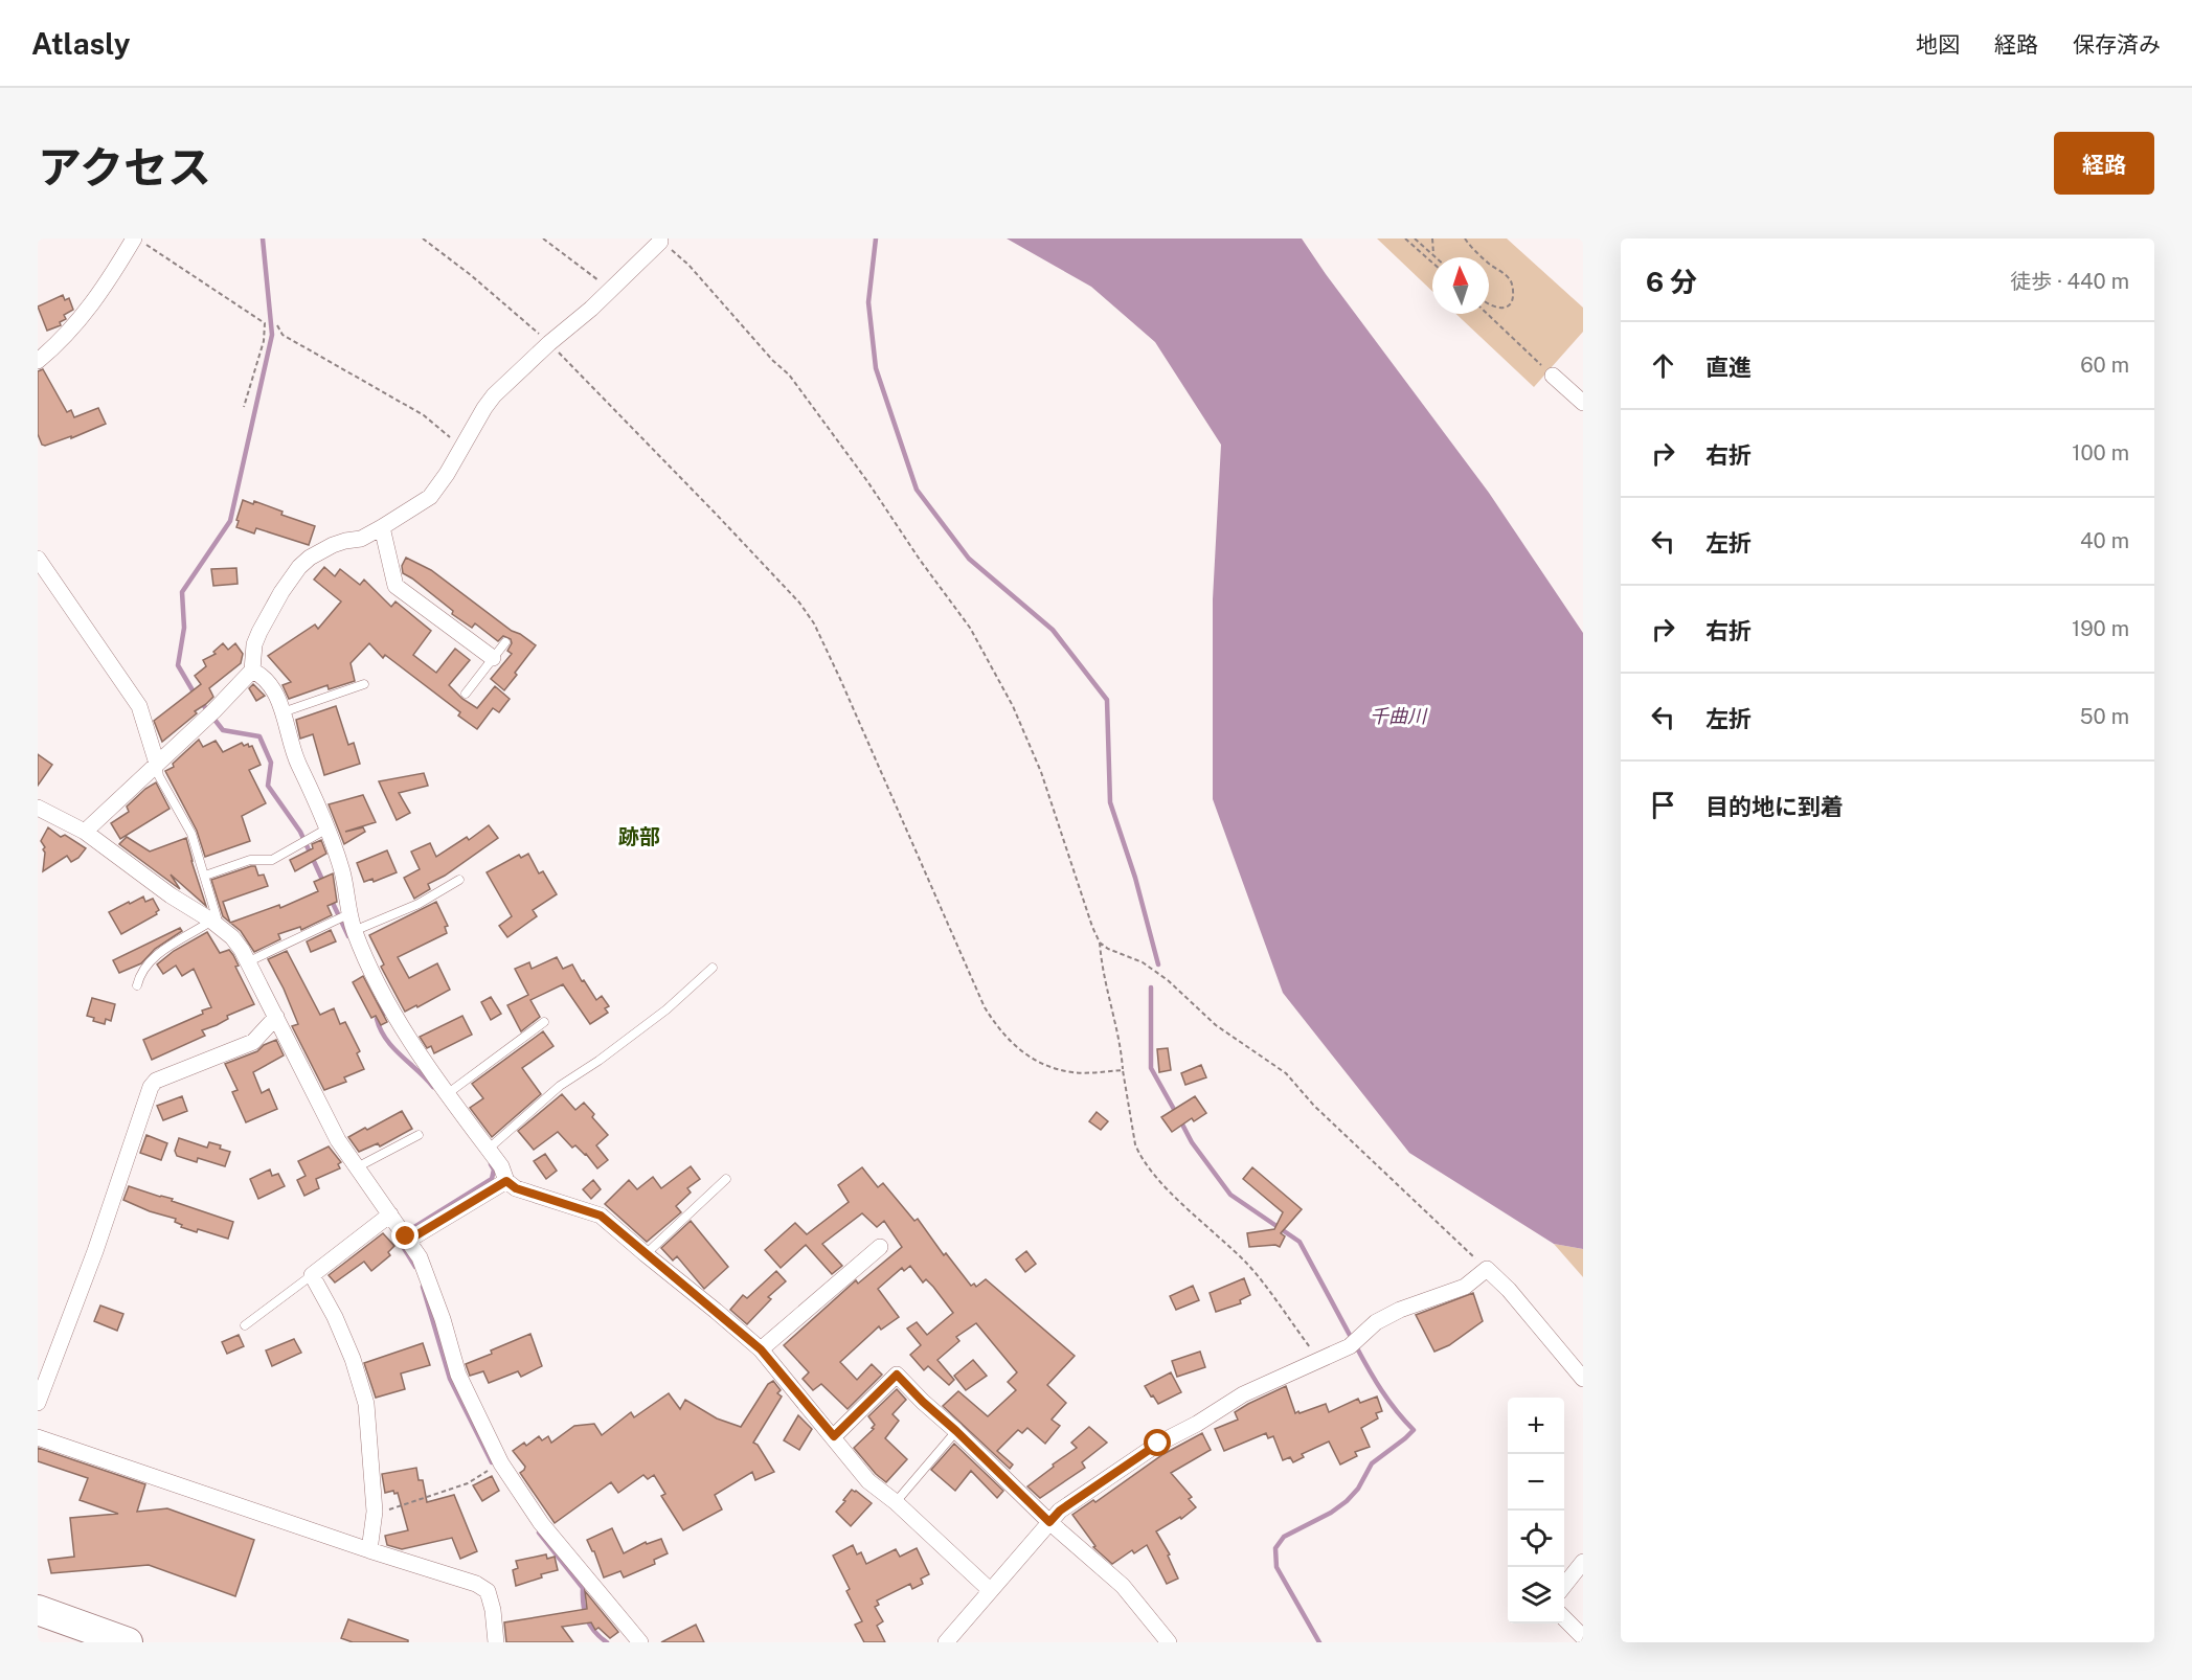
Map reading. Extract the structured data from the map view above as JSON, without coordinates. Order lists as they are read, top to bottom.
{
  "districts": ["跡部"],
  "water": ["千曲川"],
  "north": "top",
  "page": {
    "header": "Atlasly",
    "nav": ["地図", "経路", "保存済み"],
    "title": "アクセス",
    "buttons": "経路",
    "heading": ["6 分", "徒歩 · 440 m"],
    "list": [
      ["直進", "60 m"],
      ["右折", "100 m"],
      ["左折", "40 m"],
      ["右折", "190 m"],
      ["左折", "50 m"],
      "目的地に到着"
    ],
    "map_buttons": ["+", "−"]
  }
}
